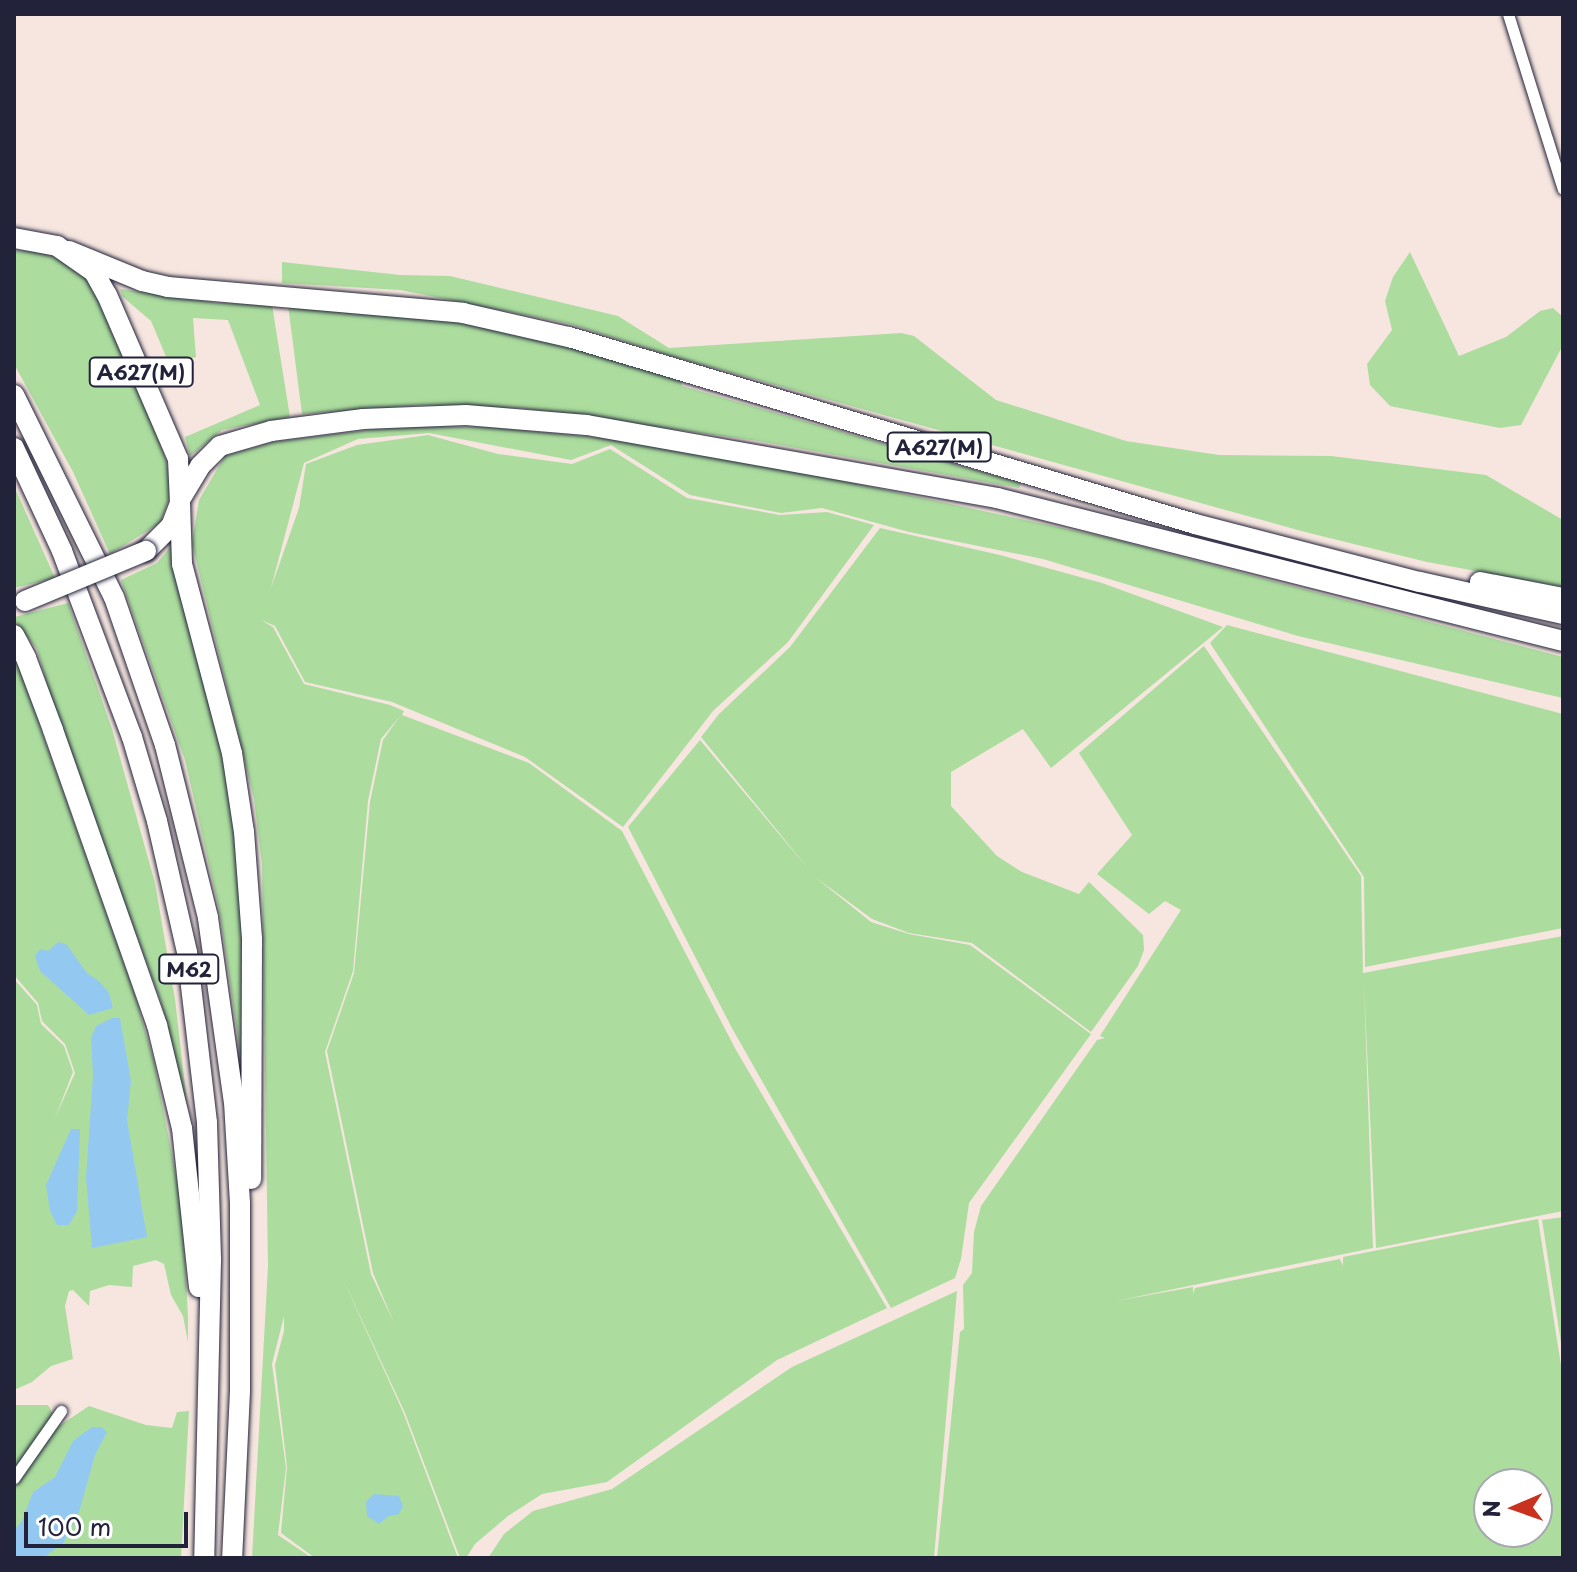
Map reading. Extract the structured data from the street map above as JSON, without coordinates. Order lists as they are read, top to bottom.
{
  "streets": {
    "highway": ["A627(M)", "M62"]
  },
  "crossings": [
    ["A627(M)", "M62"]
  ],
  "scale_bar": "100 m",
  "north": "left"
}
